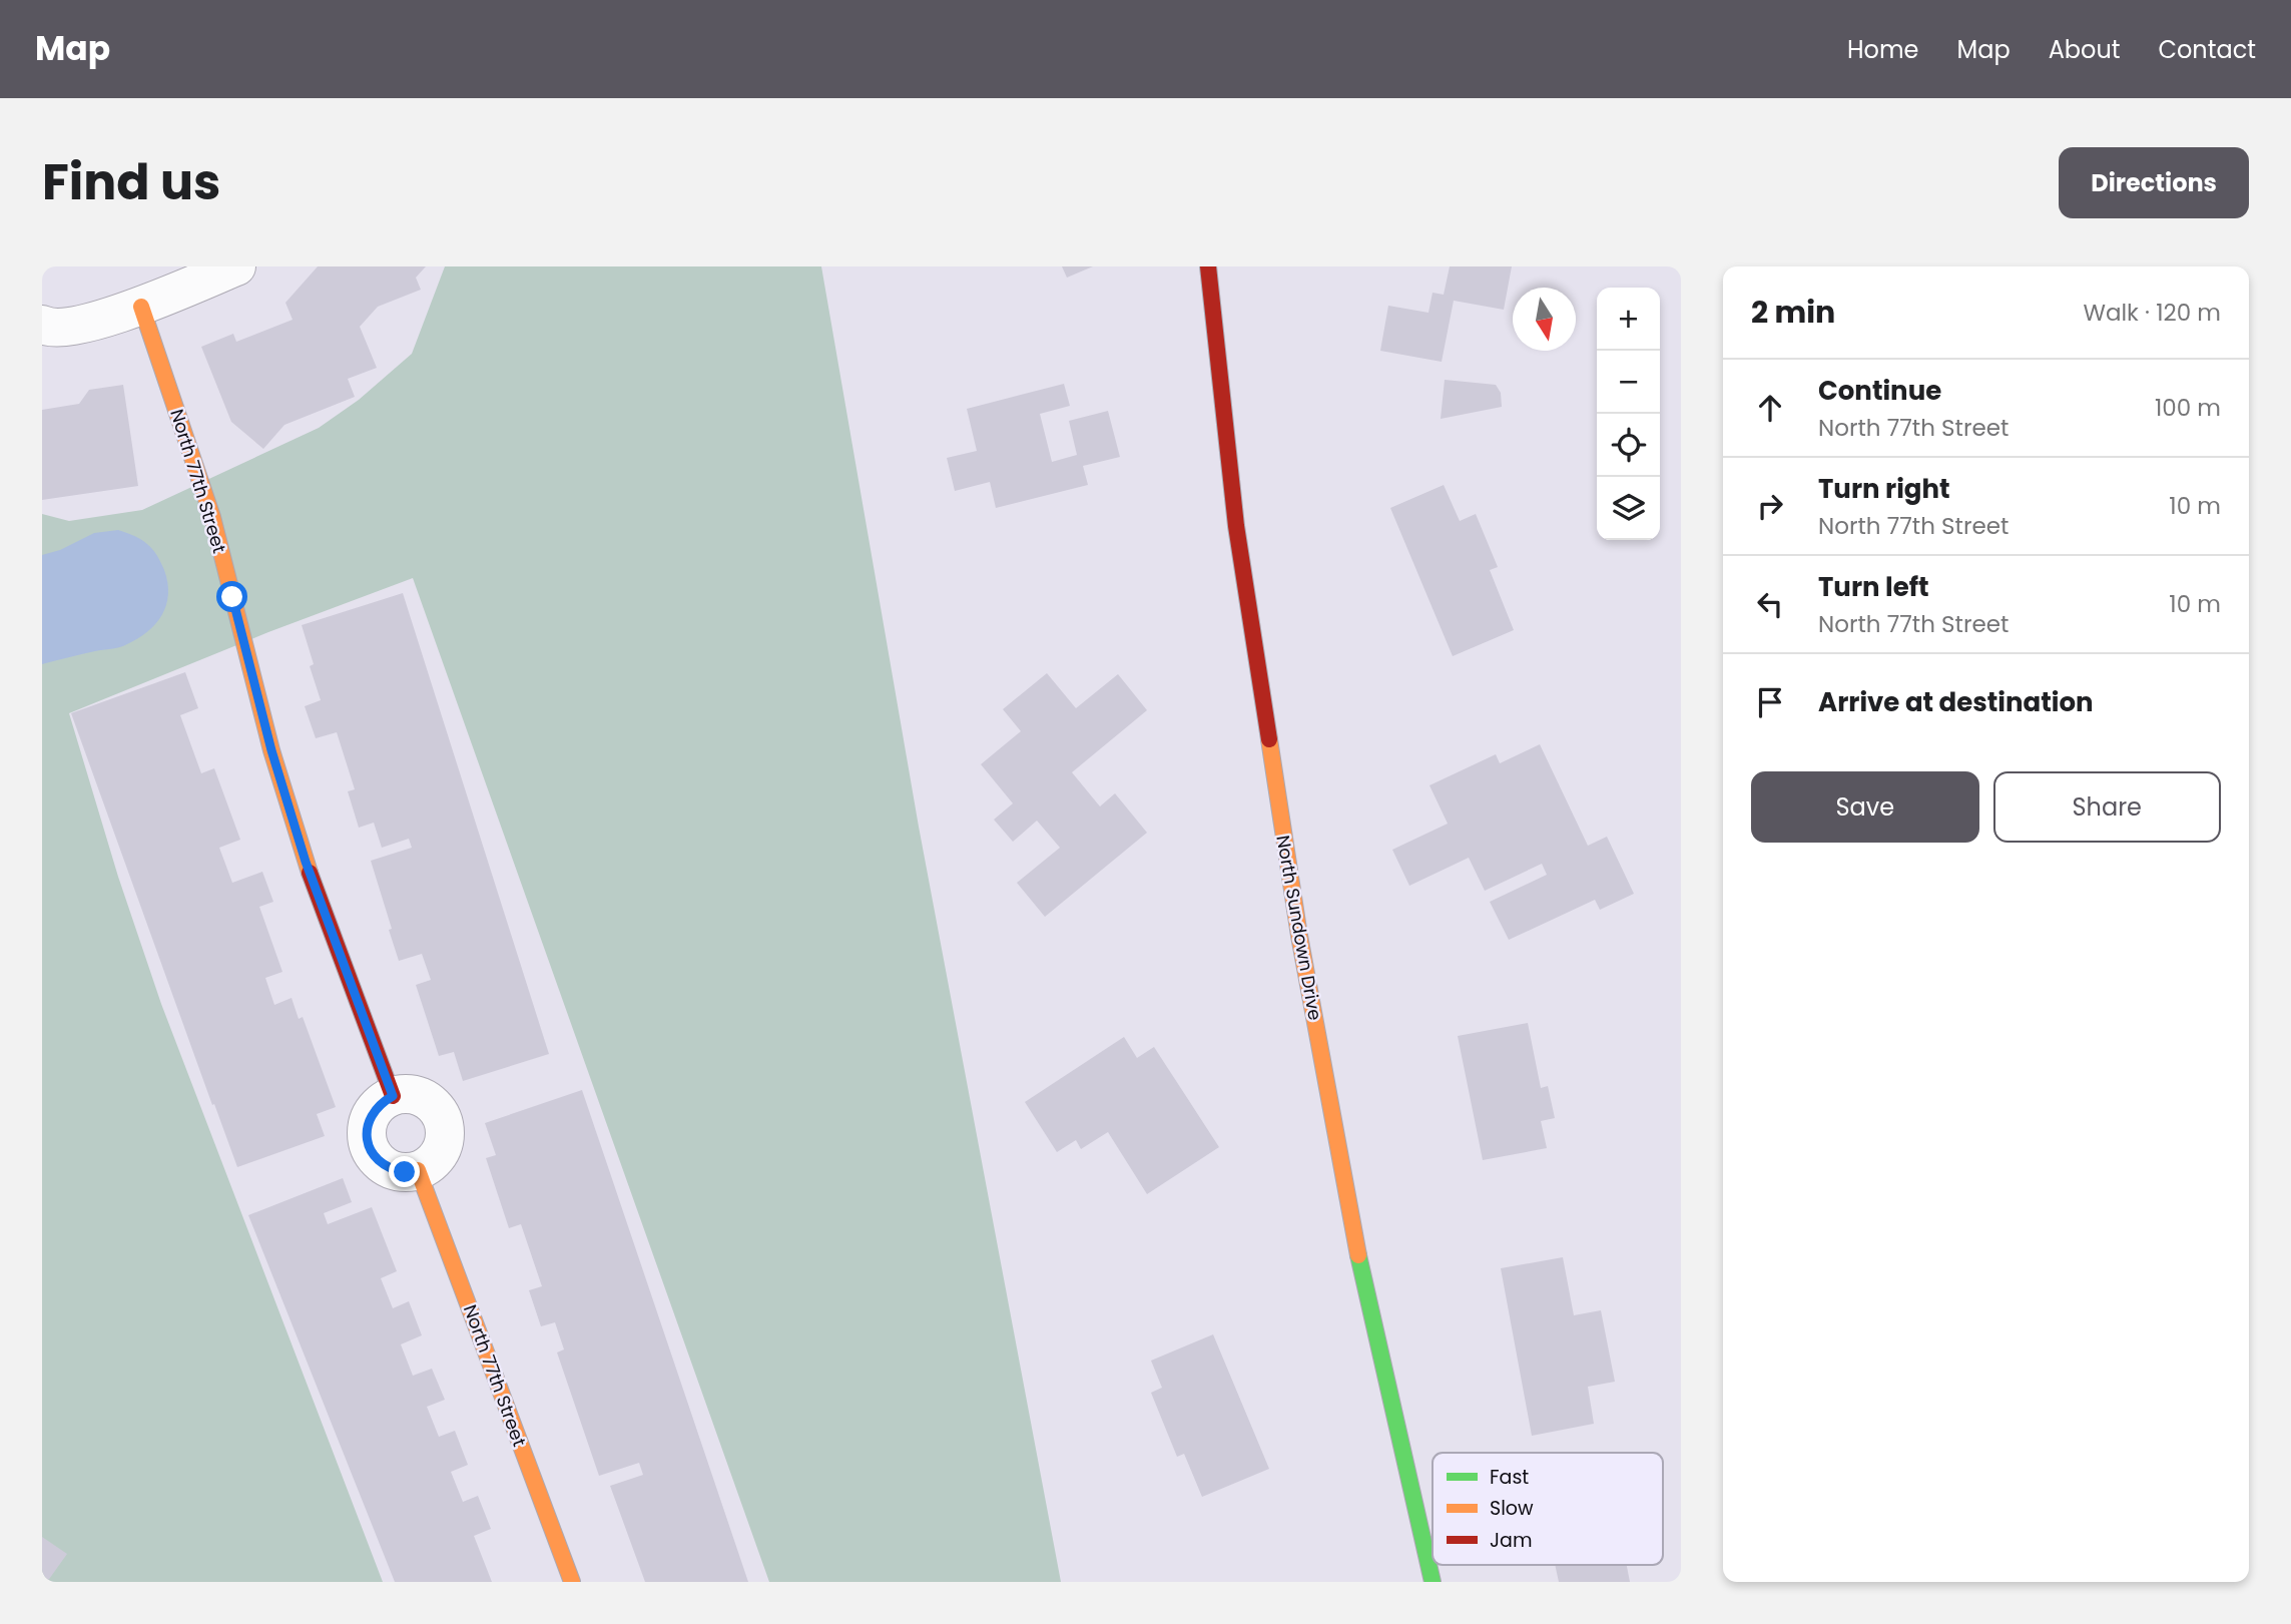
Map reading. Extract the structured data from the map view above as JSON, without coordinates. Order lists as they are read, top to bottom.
{
  "streets": {
    "street": ["North 77th Street", "North Sundown Drive"]
  },
  "legend": ["Fast", "Slow", "Jam"],
  "north": "bottom",
  "page": {
    "header": "Map",
    "nav": [
      "Home",
      "Map",
      "About",
      "Contact"
    ],
    "title": "Find us",
    "buttons": [
      "Directions",
      ["Save", "Share"]
    ],
    "heading": ["2 min", "Walk · 120 m"],
    "map_buttons": ["+", "−"],
    "list": [
      ["Continue", "North 77th Street", "100 m"],
      ["Turn right", "North 77th Street", "10 m"],
      ["Turn left", "North 77th Street", "10 m"],
      "Arrive at destination"
    ]
  }
}
